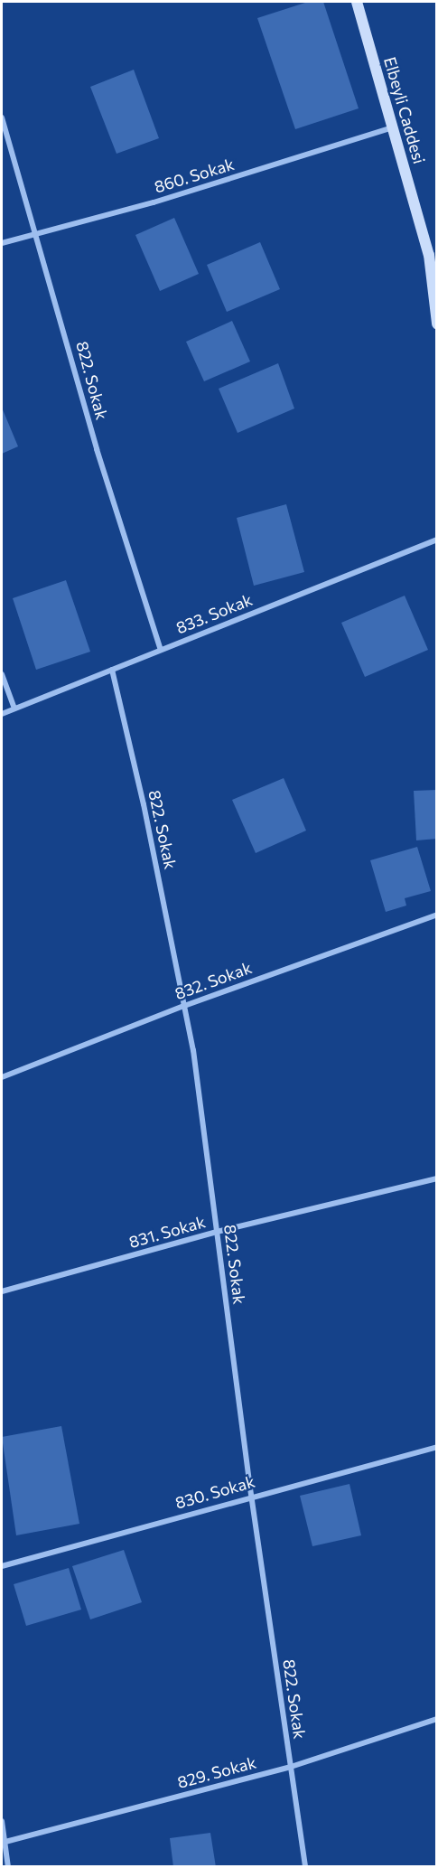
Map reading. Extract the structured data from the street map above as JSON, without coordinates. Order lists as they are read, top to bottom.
{
  "streets": {
    "street": [
      "Elbeyli Caddesi",
      "860. Sokak",
      "822. Sokak",
      "833. Sokak",
      "832. Sokak",
      "831. Sokak",
      "830. Sokak",
      "829. Sokak"
    ]
  },
  "crossings": [
    ["Elbeyli Caddesi", "860. Sokak"],
    ["860. Sokak", "822. Sokak"],
    ["822. Sokak", "833. Sokak"],
    ["822. Sokak", "832. Sokak"],
    ["822. Sokak", "831. Sokak"],
    ["822. Sokak", "830. Sokak"],
    ["822. Sokak", "829. Sokak"]
  ]
}
